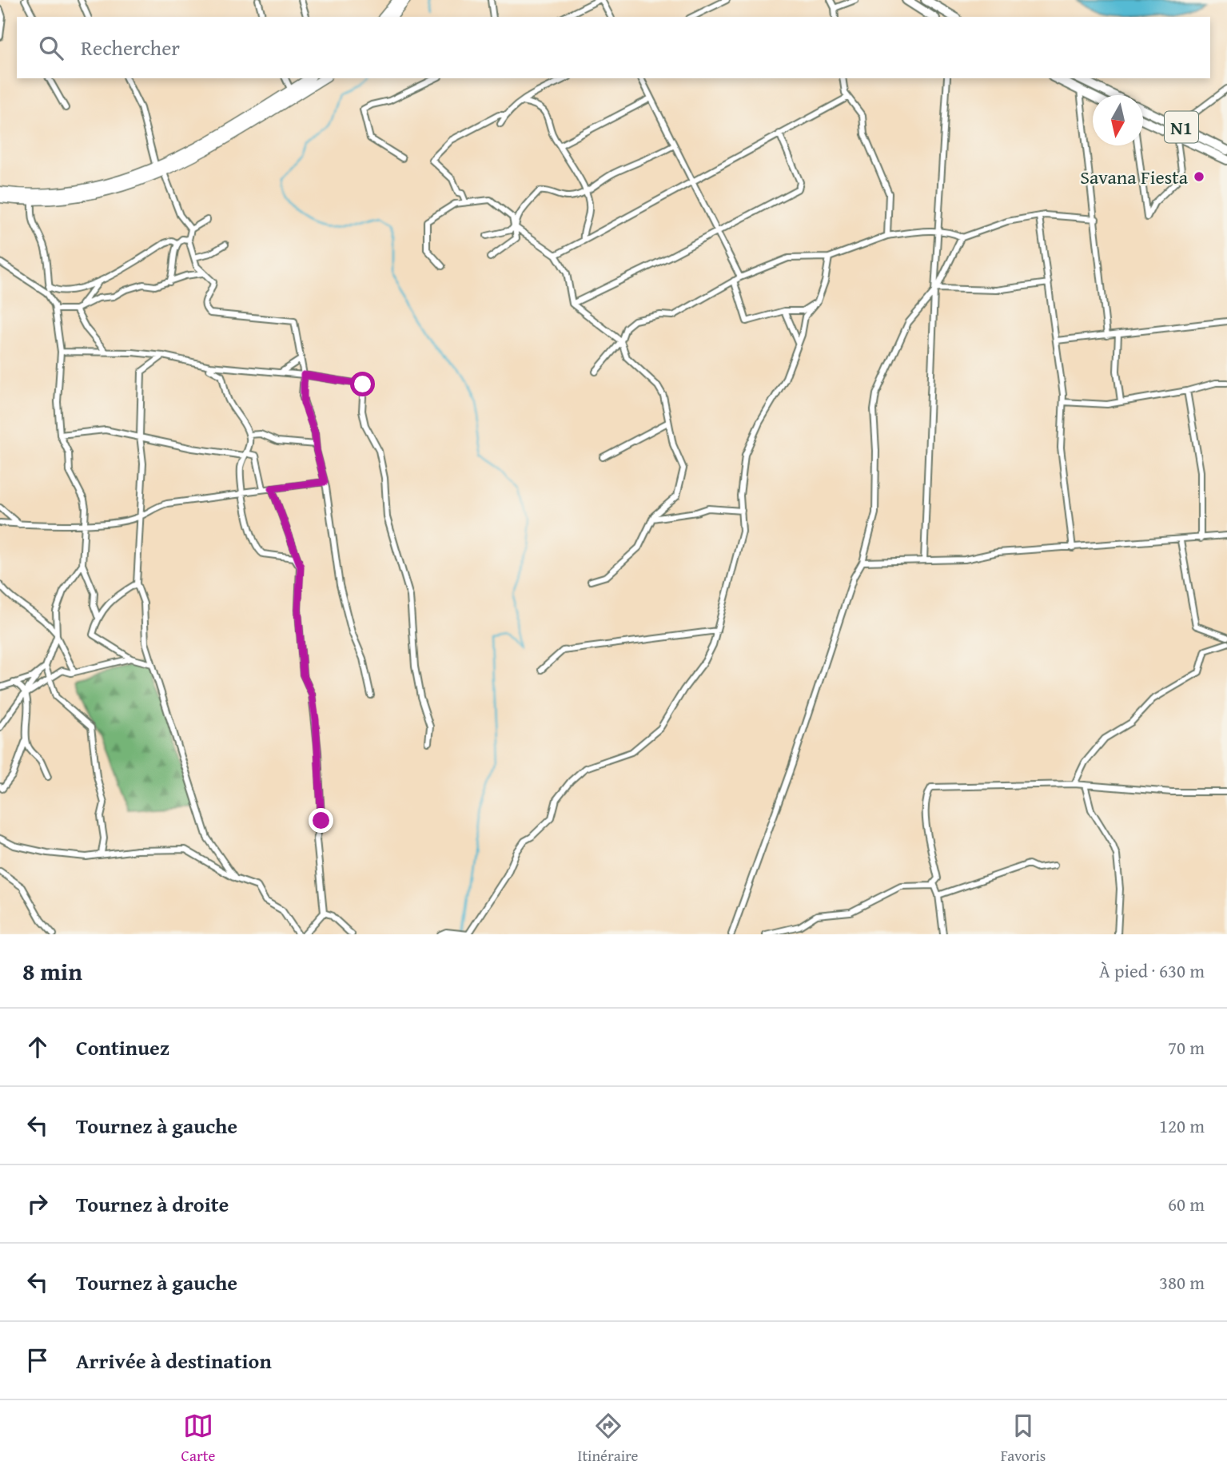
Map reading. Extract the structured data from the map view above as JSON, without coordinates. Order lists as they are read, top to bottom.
{
  "streets": {
    "highway": ["N1"]
  },
  "places": ["Savana Fiesta"],
  "north": "bottom",
  "page": {
    "search": "Rechercher",
    "heading": ["8 min", "À pied · 630 m"],
    "list": [
      ["Continuez", "70 m"],
      ["Tournez à gauche", "120 m"],
      ["Tournez à droite", "60 m"],
      ["Tournez à gauche", "380 m"],
      "Arrivée à destination"
    ],
    "nav": ["Carte", "Itinéraire", "Favoris"]
  }
}
